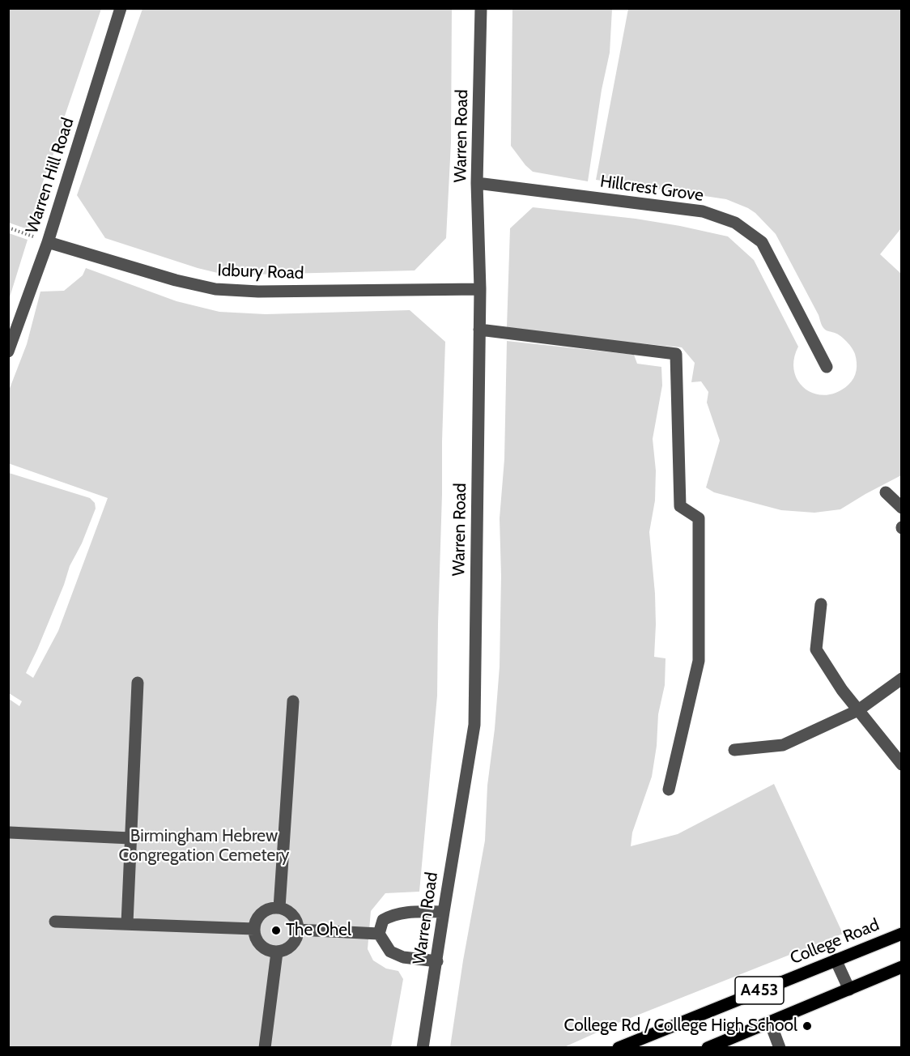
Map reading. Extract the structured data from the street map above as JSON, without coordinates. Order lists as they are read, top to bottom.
{
  "streets": {
    "main road": ["College Road", "A453"],
    "street": [
      "Warren Road",
      "Warren Hill Road",
      "Hillcrest Grove",
      "Idbury Road"
    ]
  },
  "crossings": [
    ["Warren Road", "Hillcrest Grove"],
    ["Warren Road", "Idbury Road"],
    ["Warren Hill Road", "Idbury Road"]
  ],
  "parks": ["Birmingham Hebrew Congregation Cemetery"],
  "places": ["The Ohel", "College Rd / College High School"]
}
